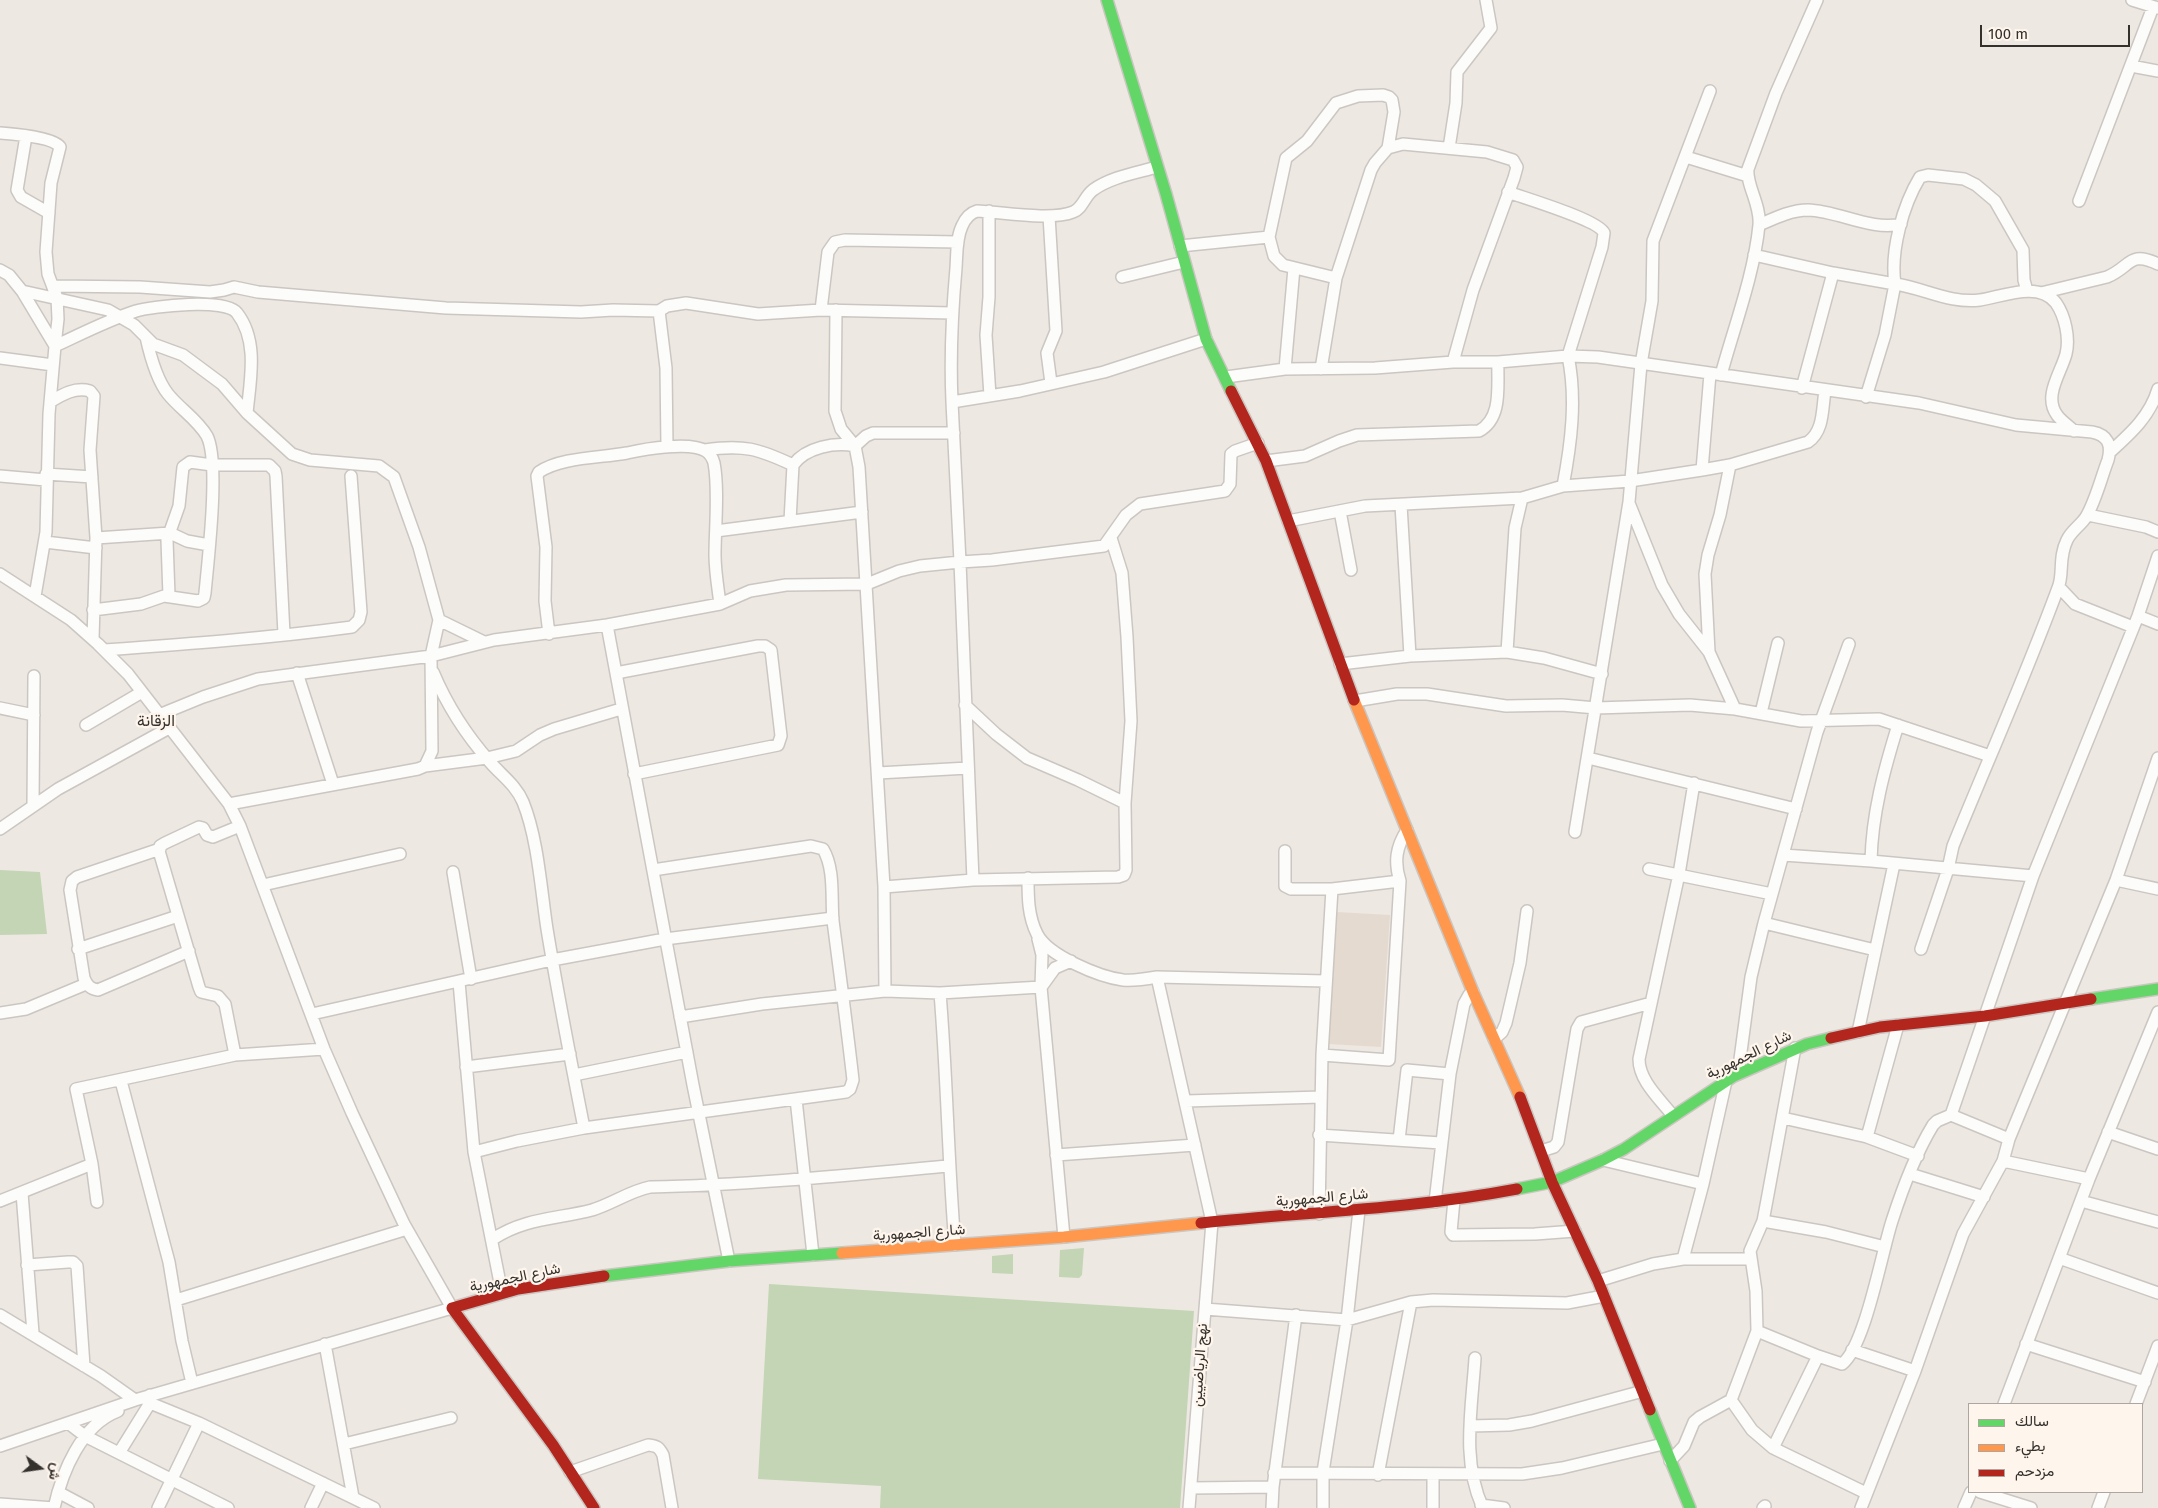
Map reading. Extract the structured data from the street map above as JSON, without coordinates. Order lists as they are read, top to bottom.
{
  "streets": {
    "main road": ["شارع الجمهورية"],
    "street": ["نهج الرياضيين"]
  },
  "crossings": [
    ["شارع الجمهورية", "نهج الرياضيين"]
  ],
  "districts": ["الزقانة"],
  "legend": ["سالك", "بطيء", "مزدحم"],
  "scale_bar": "100 m",
  "north": "right"
}
